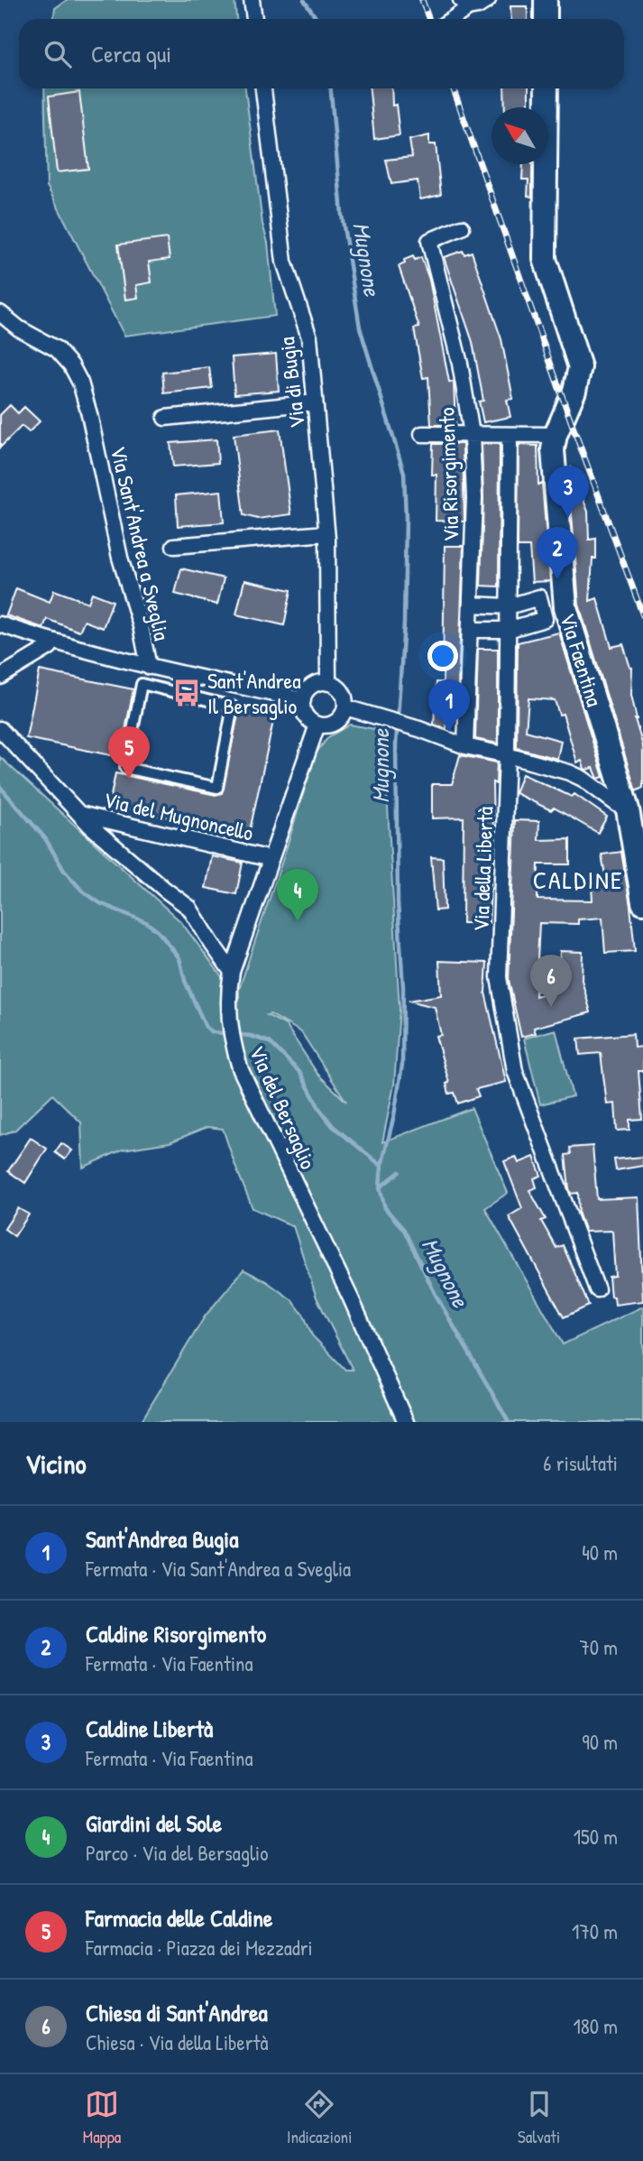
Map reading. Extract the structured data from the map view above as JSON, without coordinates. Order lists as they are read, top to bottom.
{
  "streets": {
    "main road": ["Via Faentina"],
    "street": [
      "Via di Bugia",
      "Via Risorgimento",
      "Via Sant'Andrea a Sveglia",
      "Via del Mugnoncello",
      "Via della Libertà",
      "Via del Bersaglio"
    ]
  },
  "crossings": [
    ["Via di Bugia", "Via Sant'Andrea a Sveglia"],
    ["Via di Bugia", "Via del Bersaglio"],
    ["Via Sant'Andrea a Sveglia", "Via del Bersaglio"],
    ["Via del Mugnoncello", "Via del Bersaglio"]
  ],
  "districts": ["CALDINE"],
  "water": ["Mugnone"],
  "places": {
    "bus stop": ["Sant'Andrea Il Bersaglio"]
  },
  "north": "top left",
  "page": {
    "search": "Cerca qui",
    "pins": [
      "3",
      "2",
      "1",
      "5",
      "4",
      "6"
    ],
    "heading": ["Vicino", "6 risultati"],
    "list": [
      {
        "mark": "1",
        "name": "Sant'Andrea Bugia",
        "note": "Fermata · Via Sant'Andrea a Sveglia",
        "value": "40 m"
      },
      {
        "mark": "2",
        "name": "Caldine Risorgimento",
        "note": "Fermata · Via Faentina",
        "value": "70 m"
      },
      {
        "mark": "3",
        "name": "Caldine Libertà",
        "note": "Fermata · Via Faentina",
        "value": "90 m"
      },
      {
        "mark": "4",
        "name": "Giardini del Sole",
        "note": "Parco · Via del Bersaglio",
        "value": "150 m"
      },
      {
        "mark": "5",
        "name": "Farmacia delle Caldine",
        "note": "Farmacia · Piazza dei Mezzadri",
        "value": "170 m"
      },
      {
        "mark": "6",
        "name": "Chiesa di Sant'Andrea",
        "note": "Chiesa · Via della Libertà",
        "value": "180 m"
      }
    ],
    "nav": ["Mappa", "Indicazioni", "Salvati"]
  }
}
